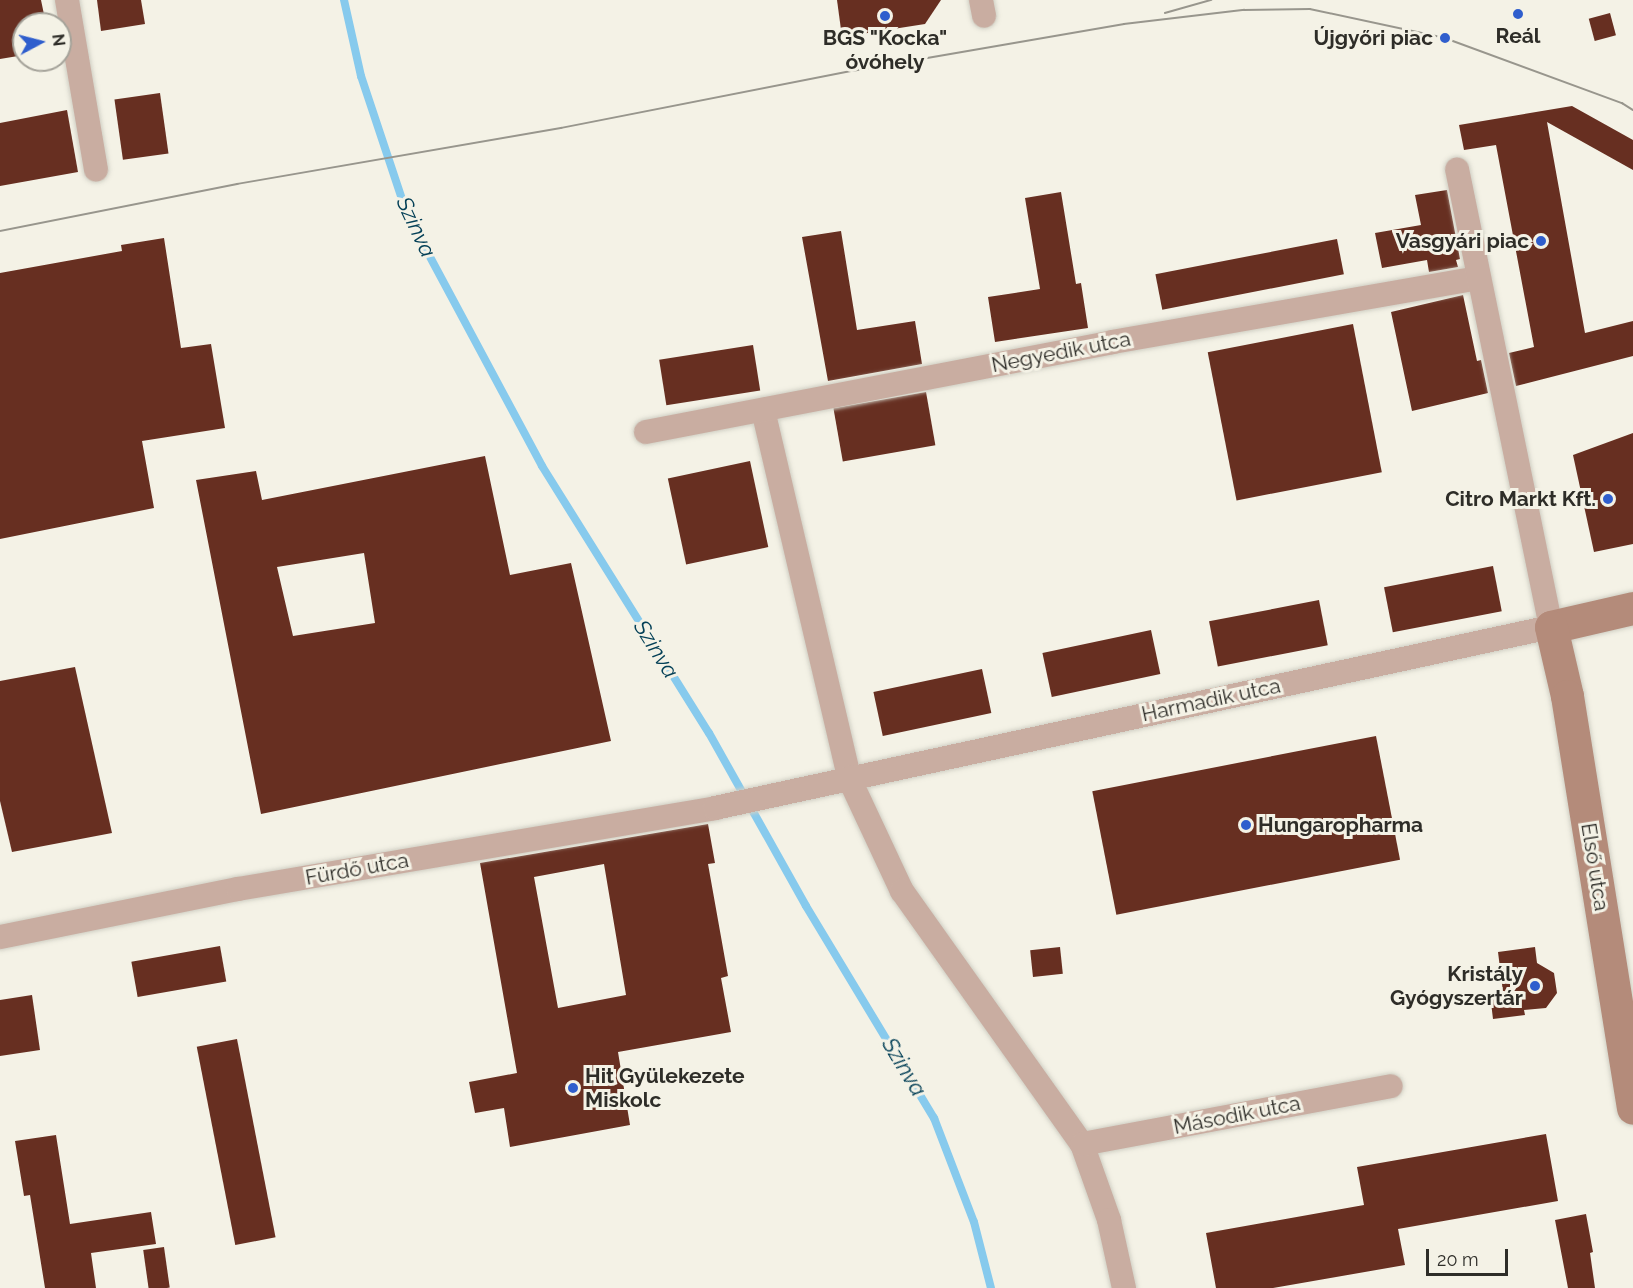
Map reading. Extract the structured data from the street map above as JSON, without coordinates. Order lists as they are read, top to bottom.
{
  "streets": {
    "street": [
      "Negyedik utca",
      "Harmadik utca",
      "Első utca",
      "Fürdő utca",
      "Második utca"
    ]
  },
  "crossings": [
    ["Harmadik utca", "Első utca"],
    ["Harmadik utca", "Fürdő utca"]
  ],
  "water": ["Szinva"],
  "places": [
    "Reál",
    "BGS \"Kocka\" óvóhely",
    "Újgyőri piac",
    "Vasgyári piac",
    "Citro Markt Kft.",
    "Hungaropharma",
    "Kristály Gyógyszertár",
    "Hit Gyülekezete Miskolc"
  ],
  "scale_bar": "20 m",
  "north": "right"
}
